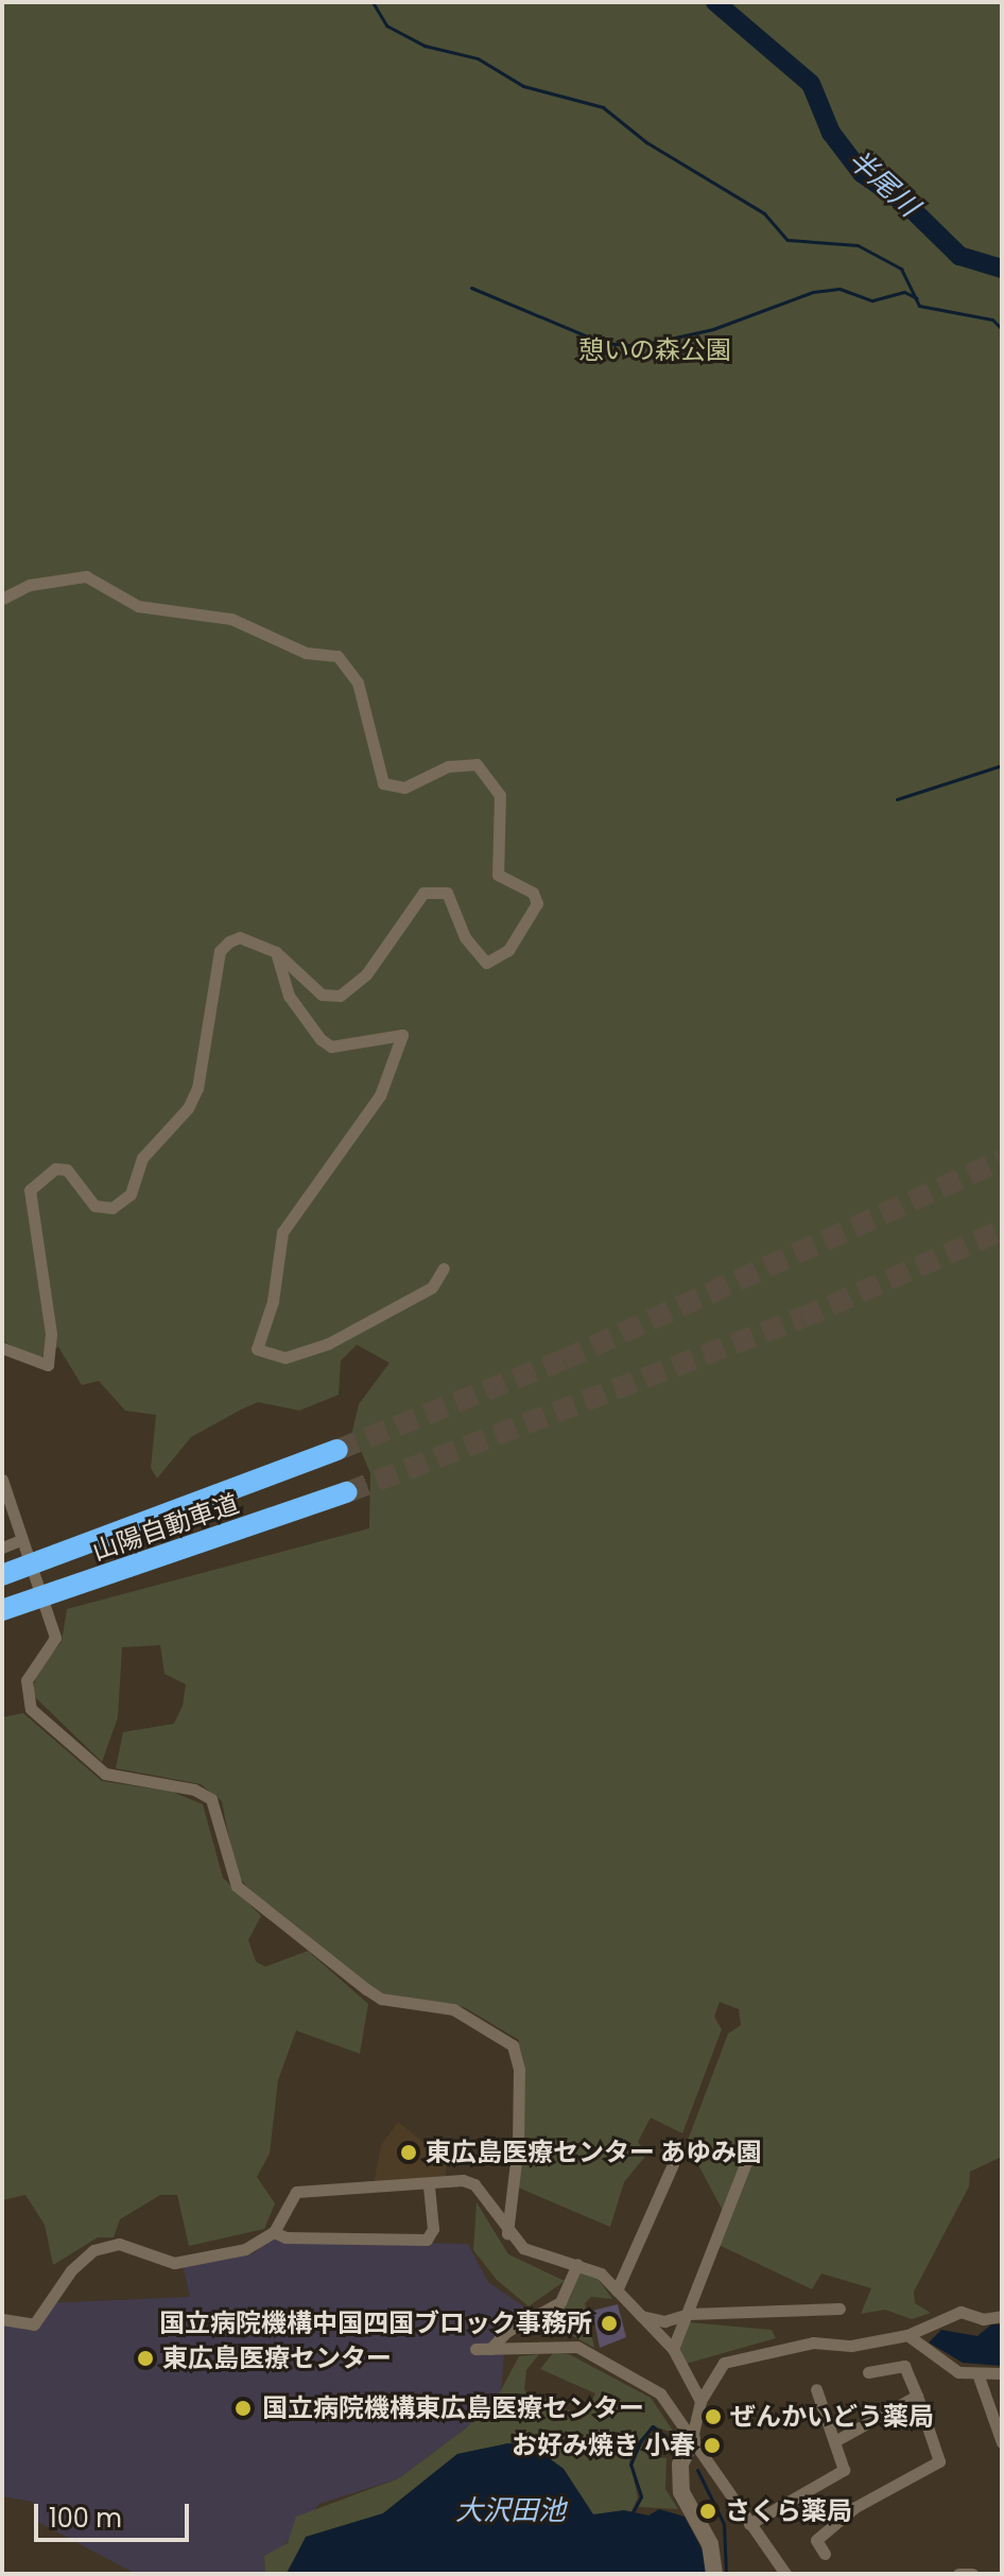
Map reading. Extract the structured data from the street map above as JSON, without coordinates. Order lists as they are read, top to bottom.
{
  "streets": {
    "highway": ["山陽自動車道"]
  },
  "water": ["半尾川", "大沢田池"],
  "parks": ["憩いの森公園"],
  "places": [
    "東広島医療センター あゆみ園",
    "国立病院機構中国四国ブロック事務所",
    "東広島医療センター",
    "国立病院機構東広島医療センター",
    "ぜんかいどう薬局",
    "お好み焼き 小春",
    "さくら薬局"
  ],
  "scale_bar": "100 m"
}
